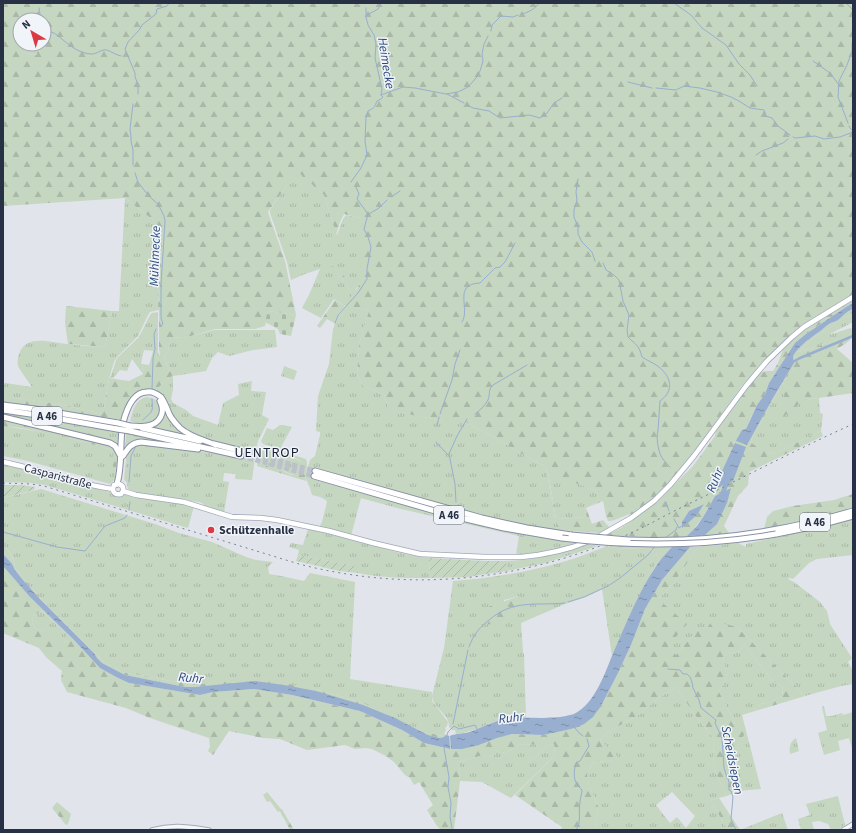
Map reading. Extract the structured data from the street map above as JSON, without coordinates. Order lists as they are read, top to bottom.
{
  "streets": {
    "highway": ["A 46"],
    "main road": ["Casparistraße"]
  },
  "districts": ["UENTROP"],
  "water": [
    "Heimecke",
    "Mühlmecke",
    "Ruhr",
    "Scheidsiepen"
  ],
  "places": ["Schützenhalle"],
  "north": "top left"
}
